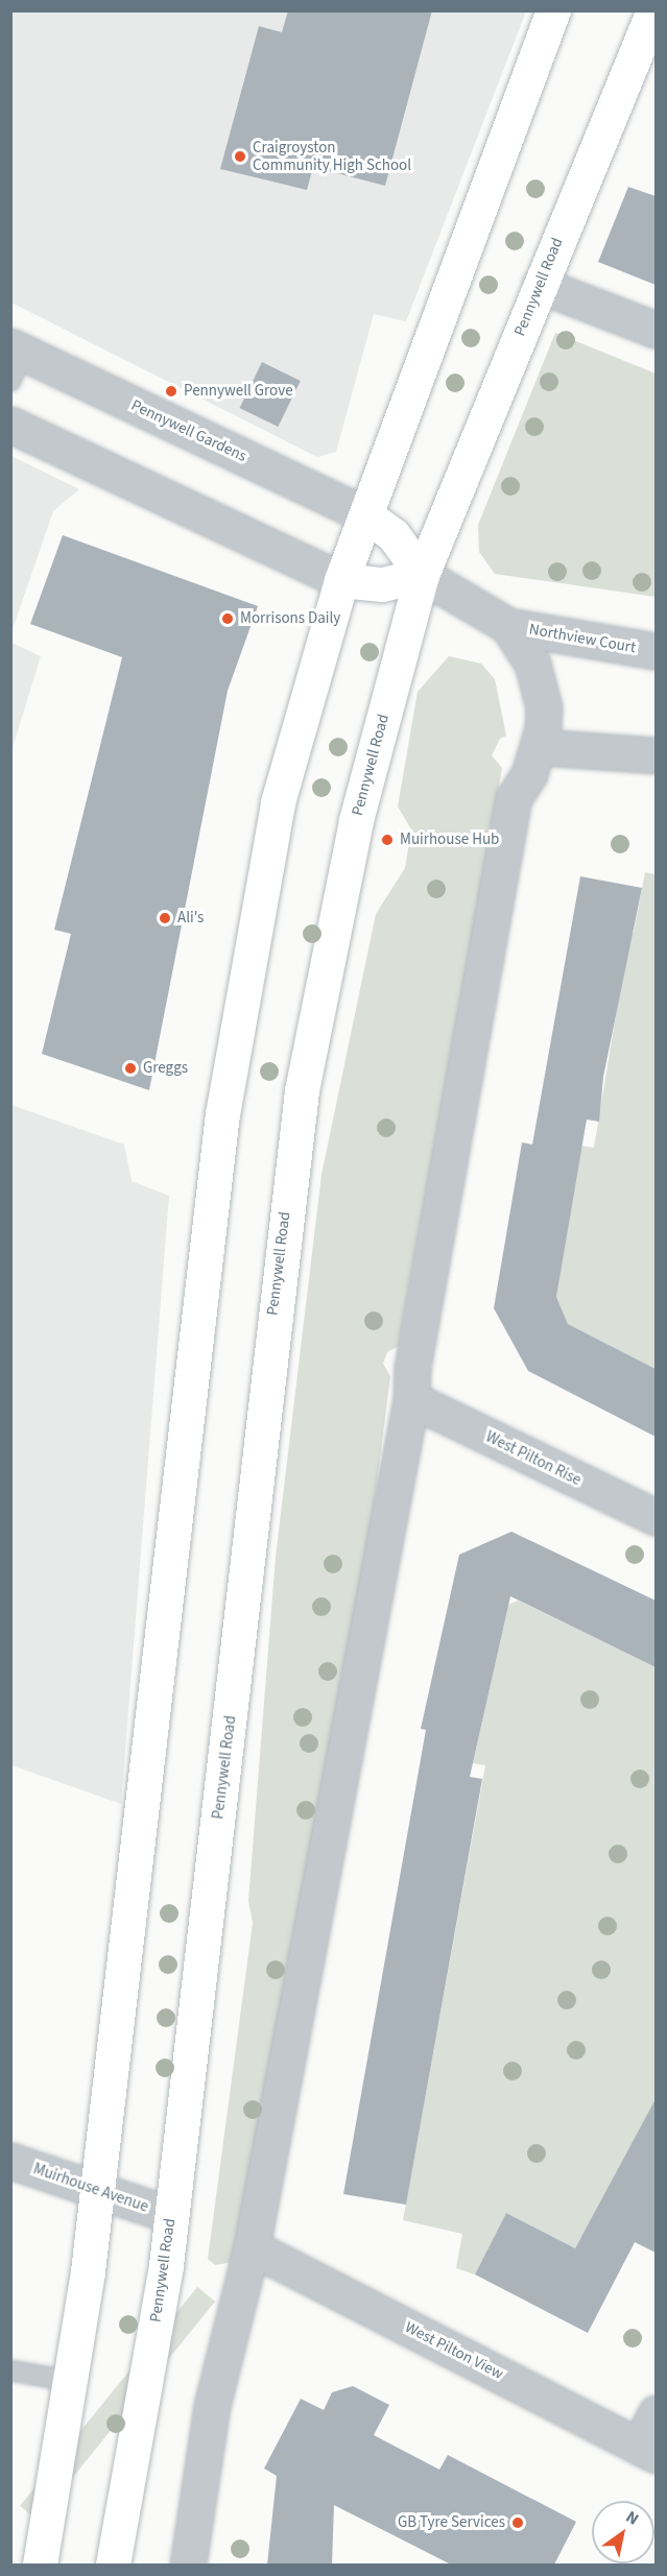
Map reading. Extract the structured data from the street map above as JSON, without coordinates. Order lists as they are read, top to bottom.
{
  "streets": {
    "street": [
      "Pennywell Road",
      "Pennywell Gardens",
      "Northview Court",
      "West Pilton Rise",
      "Muirhouse Avenue",
      "West Pilton View"
    ]
  },
  "crossings": [
    ["Pennywell Road", "Muirhouse Avenue"]
  ],
  "places": [
    "Craigroyston Community High School",
    "Pennywell Grove",
    "Morrisons Daily",
    "Muirhouse Hub",
    "Ali's",
    "Greggs",
    "GB Tyre Services"
  ],
  "north": "top right"
}
